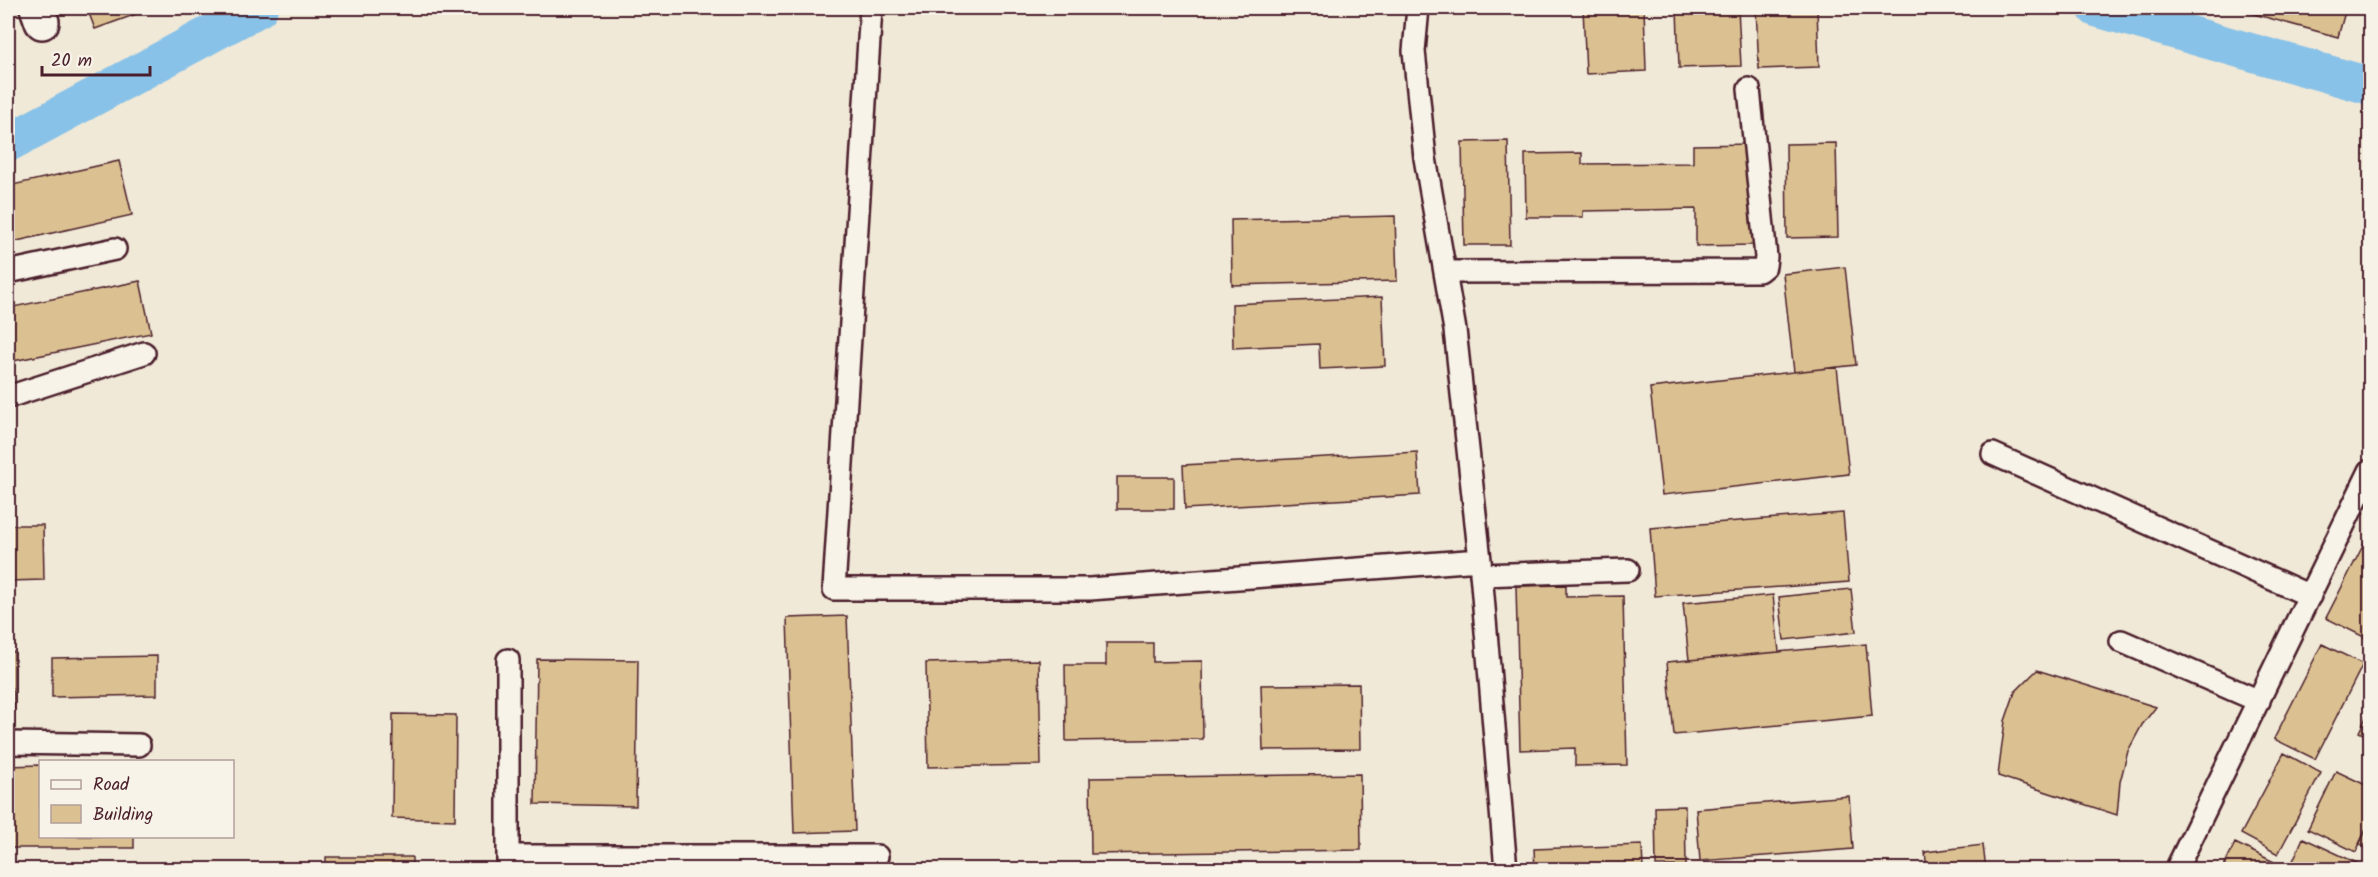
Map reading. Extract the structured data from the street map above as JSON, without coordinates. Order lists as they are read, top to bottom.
{
  "legend": ["Road", "Building"],
  "scale_bar": "20 m"
}
